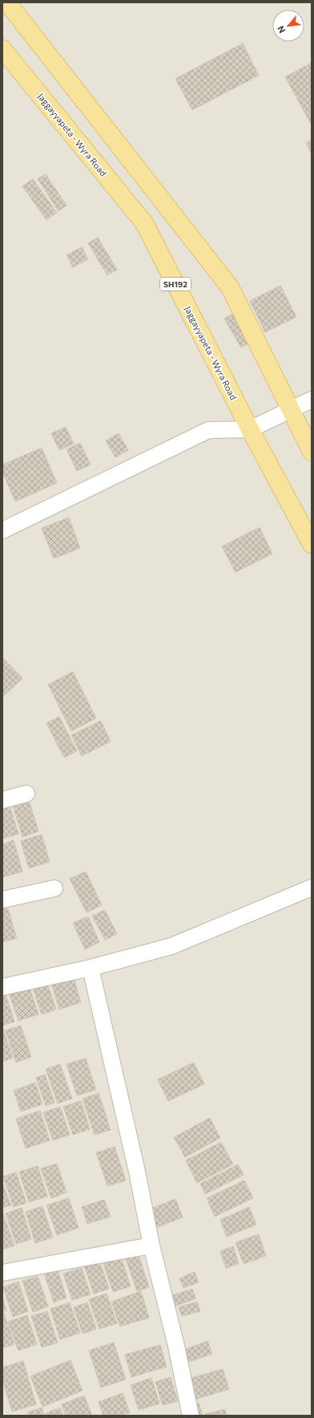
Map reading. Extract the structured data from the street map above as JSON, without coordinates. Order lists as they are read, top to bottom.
{
  "streets": {
    "main road": ["Jaggayyapeta - Wyra Road", "SH192"]
  },
  "north": "bottom left"
}
